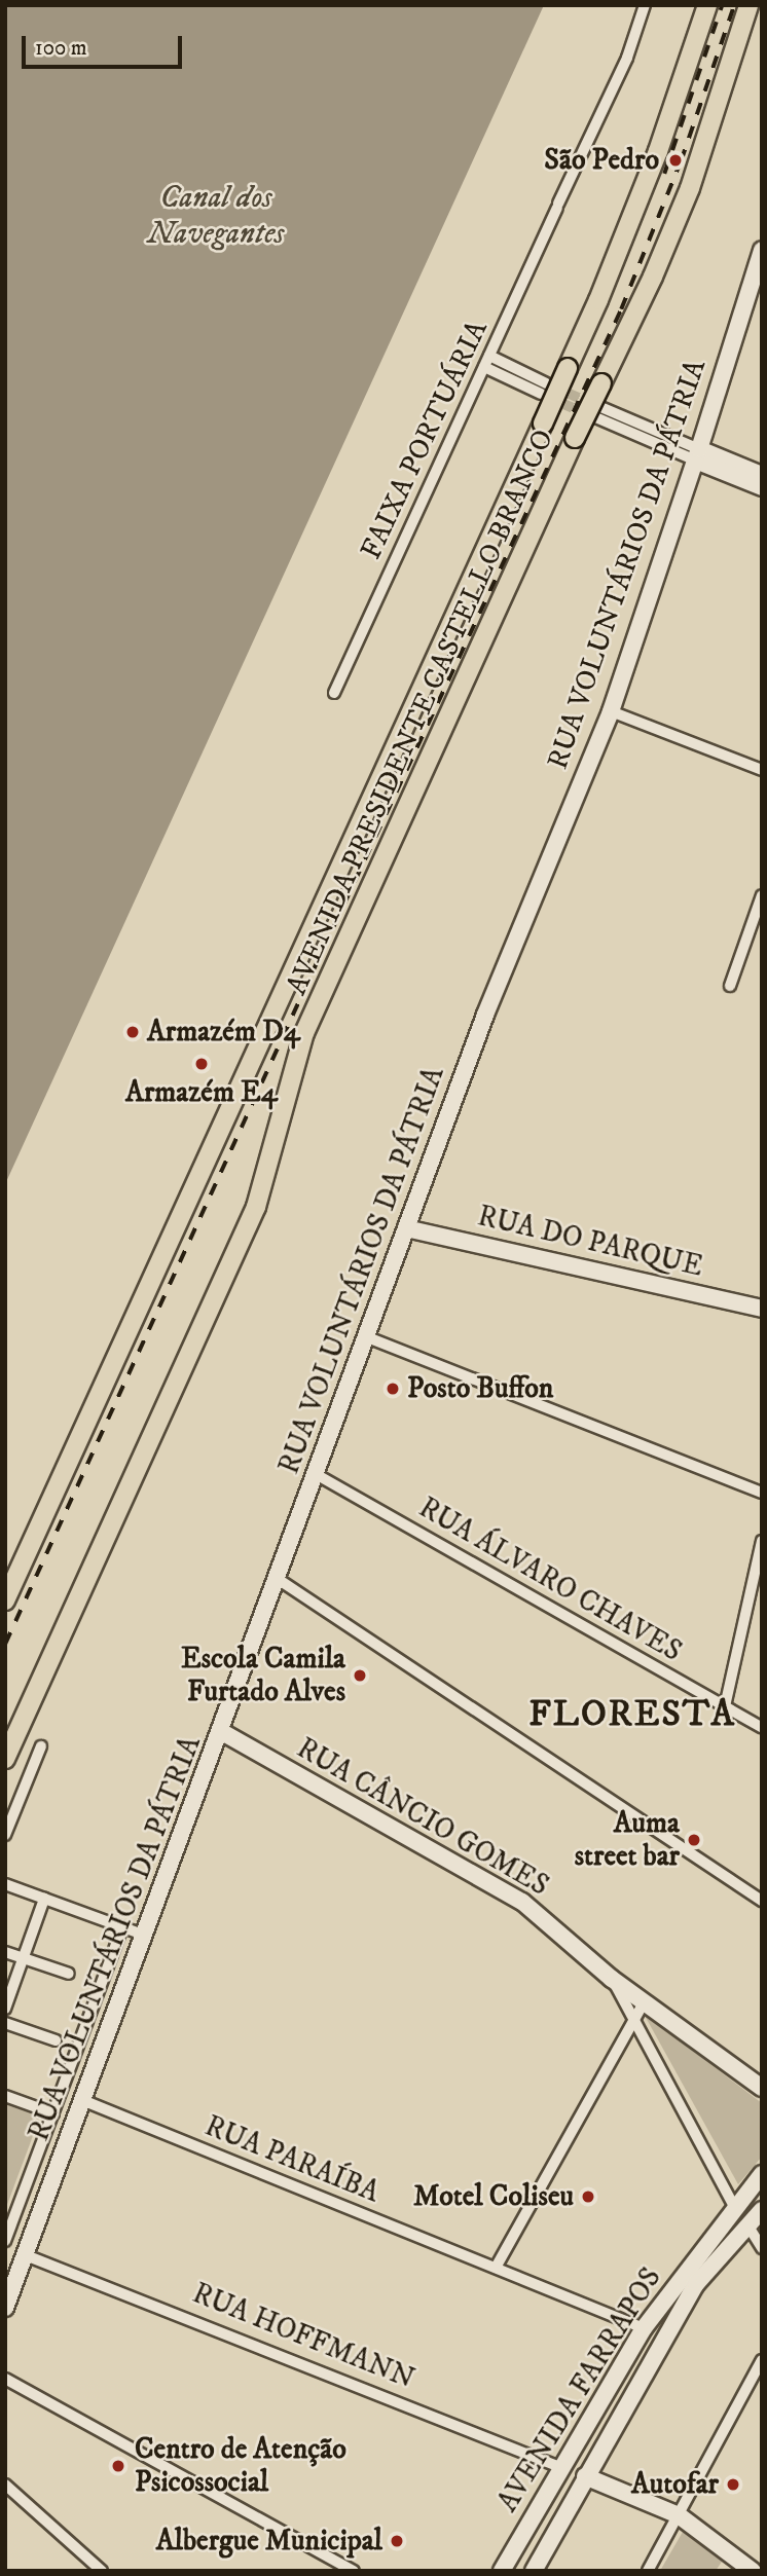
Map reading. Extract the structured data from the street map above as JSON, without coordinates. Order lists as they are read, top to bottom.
{
  "streets": {
    "main road": [
      "RUA VOLUNTÁRIOS DA PÁTRIA",
      "AVENIDA PRESIDENTE CASTELLO BRANCO",
      "RUA DO PARQUE",
      "RUA CÂNCIO GOMES",
      "AVENIDA FARRAPOS"
    ],
    "street": [
      "FAIXA PORTUÁRIA",
      "RUA ÁLVARO CHAVES",
      "RUA PARAÍBA",
      "RUA HOFFMANN"
    ]
  },
  "crossings": [
    ["RUA VOLUNTÁRIOS DA PÁTRIA", "RUA DO PARQUE"],
    ["RUA VOLUNTÁRIOS DA PÁTRIA", "RUA ÁLVARO CHAVES"],
    ["RUA VOLUNTÁRIOS DA PÁTRIA", "RUA CÂNCIO GOMES"],
    ["RUA VOLUNTÁRIOS DA PÁTRIA", "RUA PARAÍBA"],
    ["RUA VOLUNTÁRIOS DA PÁTRIA", "RUA HOFFMANN"],
    ["RUA PARAÍBA", "AVENIDA FARRAPOS"],
    ["RUA HOFFMANN", "AVENIDA FARRAPOS"]
  ],
  "districts": ["FLORESTA"],
  "water": ["Canal dos Navegantes"],
  "places": [
    "São Pedro",
    "Armazém D4",
    "Armazém E4",
    "Posto Buffon",
    "Escola Camila Furtado Alves",
    "Auma street bar",
    "Motel Coliseu",
    "Centro de Atenção Psicossocial",
    "Autofar",
    "Albergue Municipal"
  ],
  "scale_bar": "100 m"
}
